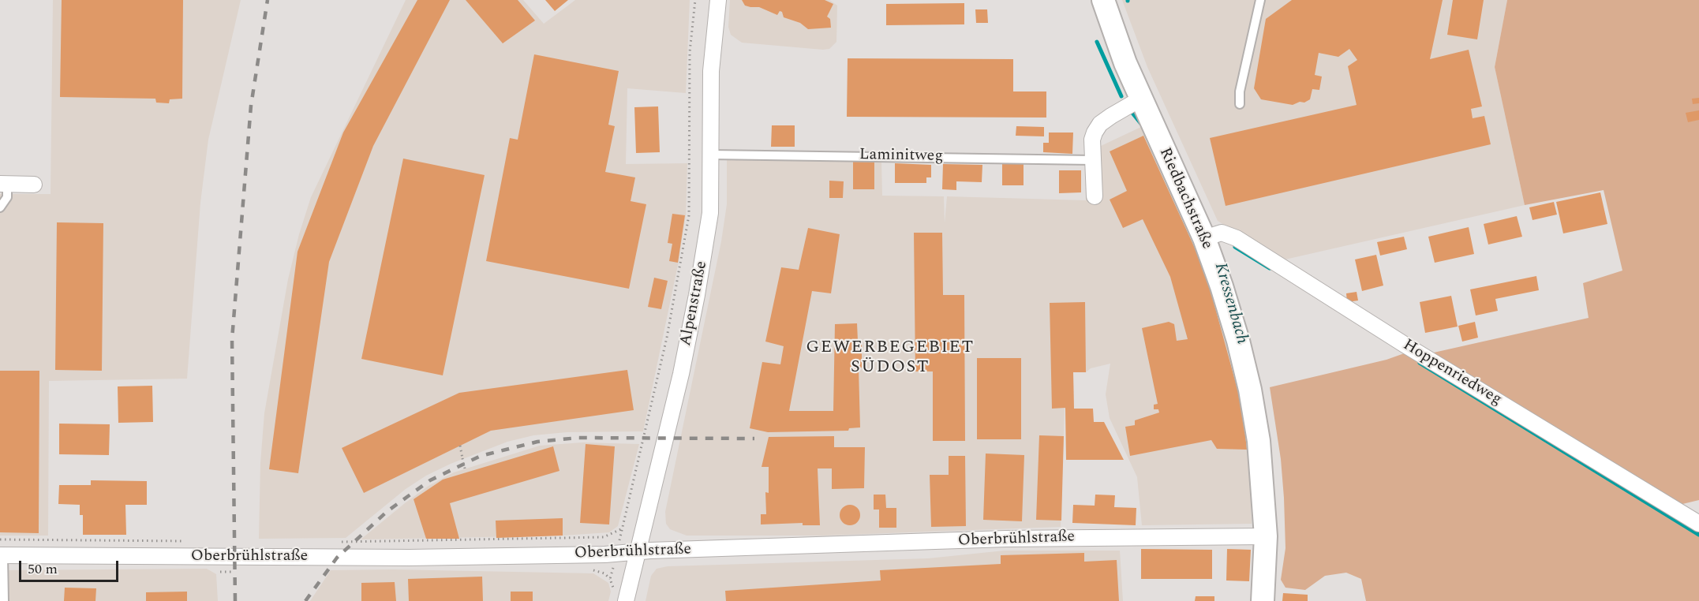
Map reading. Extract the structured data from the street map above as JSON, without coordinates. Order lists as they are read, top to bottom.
{
  "streets": {
    "street": [
      "Riedbachstraße",
      "Alpenstraße",
      "Hoppenriedweg",
      "Oberbrühlstraße"
    ],
    "lane": ["Laminitweg"]
  },
  "crossings": [
    ["Laminitweg", "Alpenstraße"],
    ["Riedbachstraße", "Hoppenriedweg"],
    ["Riedbachstraße", "Oberbrühlstraße"],
    ["Alpenstraße", "Oberbrühlstraße"]
  ],
  "districts": ["GEWERBEGEBIET SÜDOST"],
  "water": ["Kressenbach"],
  "scale_bar": "50 m"
}
